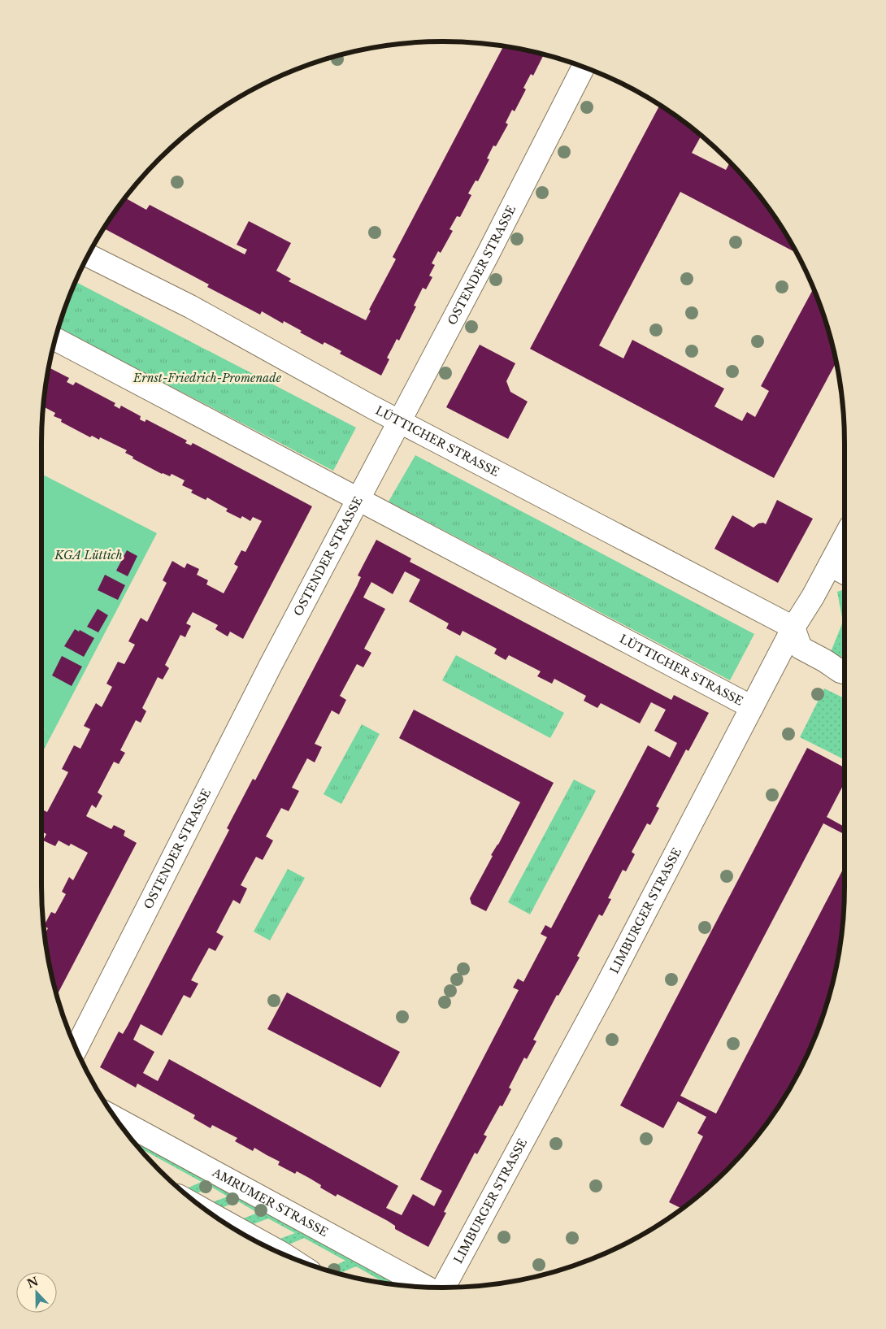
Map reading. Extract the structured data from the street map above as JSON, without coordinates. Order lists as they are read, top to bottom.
{
  "streets": {
    "street": [
      "OSTENDER STRASSE",
      "LÜTTICHER STRASSE",
      "LIMBURGER STRASSE",
      "AMRUMER STRASSE"
    ]
  },
  "crossings": [
    ["OSTENDER STRASSE", "LÜTTICHER STRASSE"],
    ["LÜTTICHER STRASSE", "LIMBURGER STRASSE"]
  ],
  "parks": ["Ernst-Friedrich-Promenade", "KGA Lüttich"],
  "north": "top"
}
